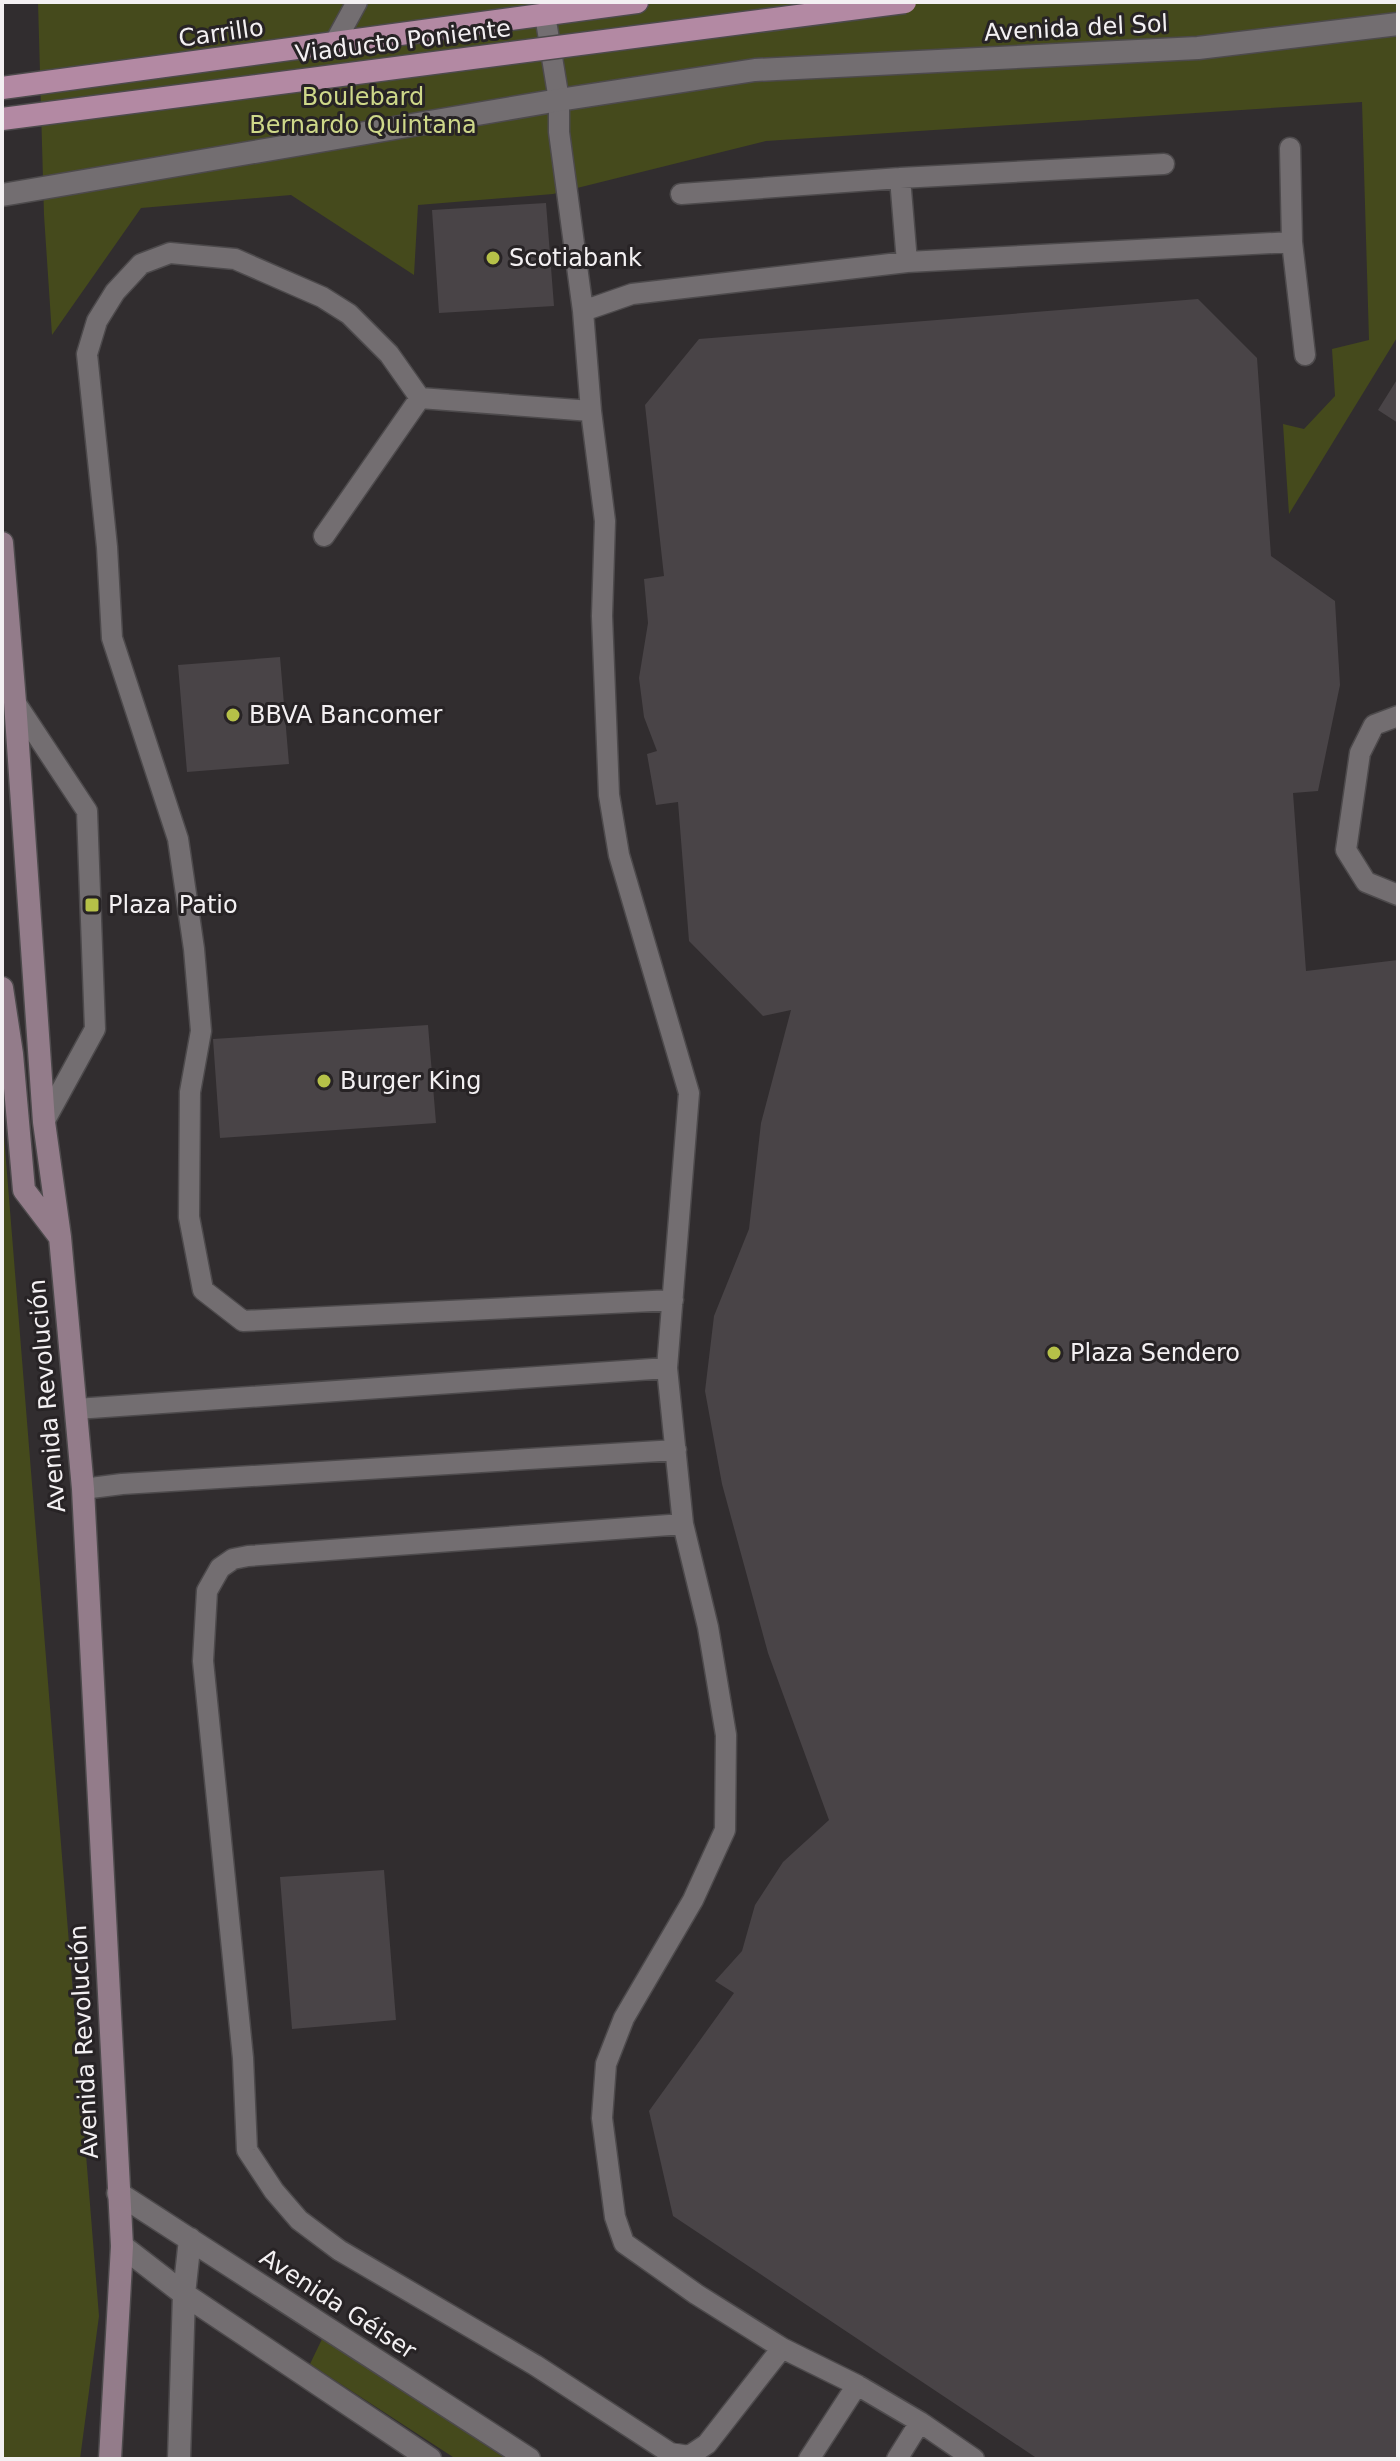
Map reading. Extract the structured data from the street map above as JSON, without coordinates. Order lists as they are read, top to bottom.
{
  "streets": {
    "main road": ["Carrillo", "Viaducto Poniente", "Avenida Revolución"],
    "street": ["Avenida del Sol", "Avenida Géiser"]
  },
  "crossings": [
    ["Avenida Revolución", "Avenida Géiser"]
  ],
  "parks": ["Boulebard Bernardo Quintana"],
  "places": {
    "other": [
      "Scotiabank",
      "BBVA Bancomer",
      "Burger King",
      "Plaza Sendero"
    ],
    "transit": ["Plaza Patio"]
  }
}
